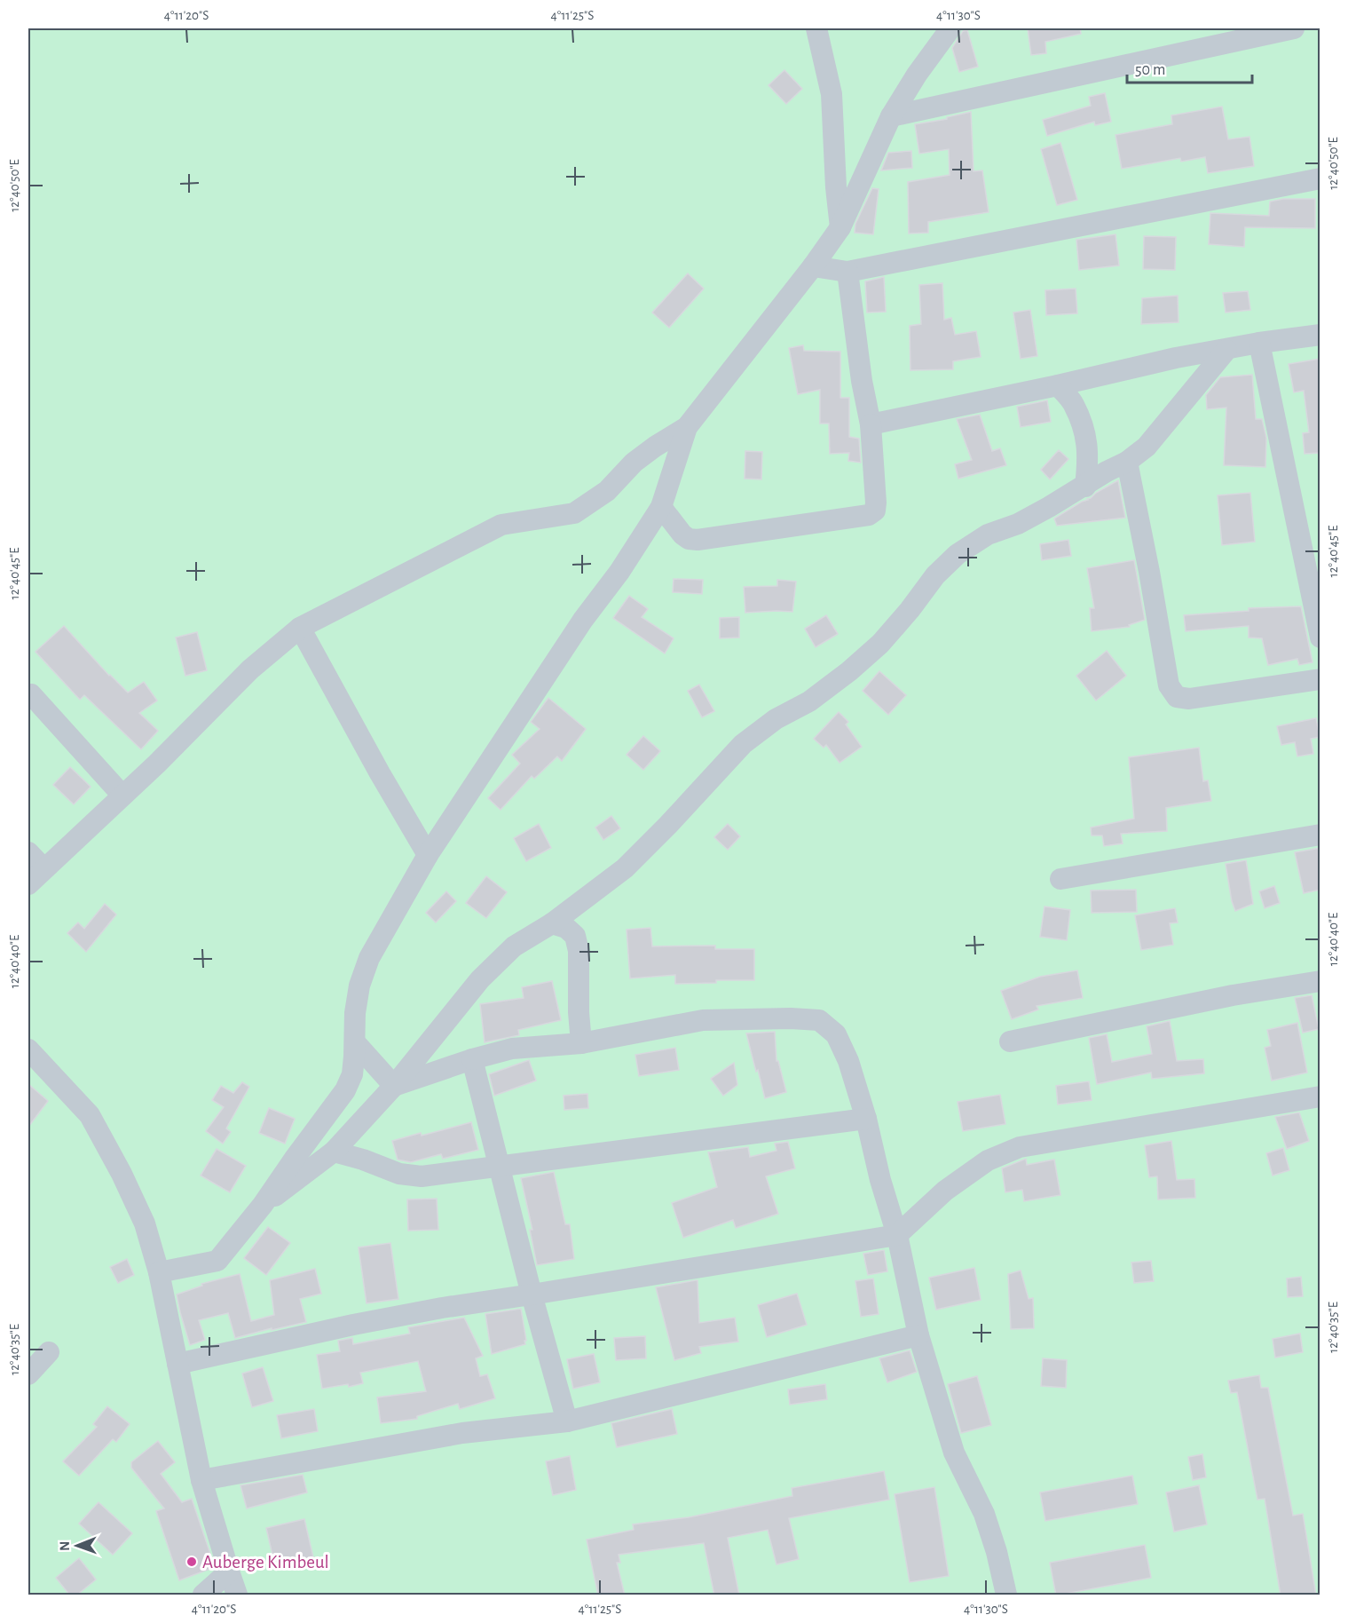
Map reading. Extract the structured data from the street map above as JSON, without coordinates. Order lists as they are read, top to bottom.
{
  "places": ["Auberge Kimbeul"],
  "scale_bar": "50 m",
  "north": "left",
  "coordinates": [
    "4°11'20\"S",
    "4°11'25\"S",
    "4°11'30\"S",
    "12°40'50\"E",
    "12°40'45\"E",
    "12°40'40\"E",
    "12°40'35\"E"
  ]
}
